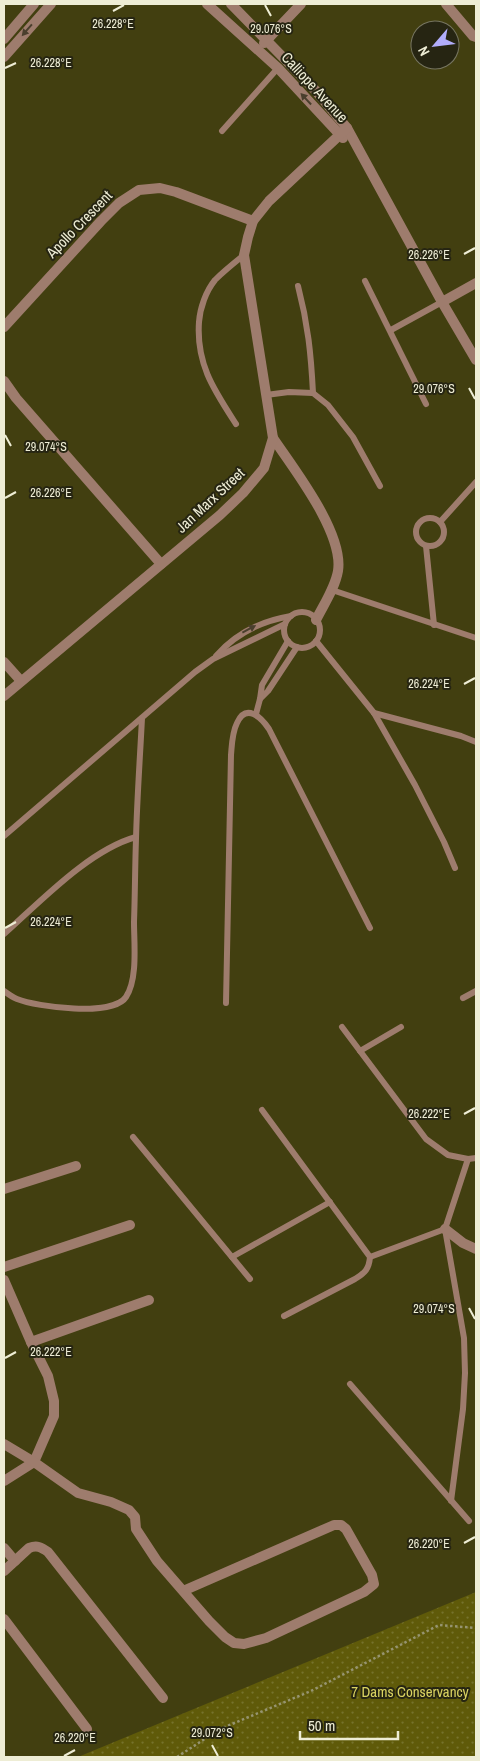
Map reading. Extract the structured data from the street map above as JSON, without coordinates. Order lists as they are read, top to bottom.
{
  "streets": {
    "street": ["Calliope Avenue", "Apollo Crescent", "Jan Marx Street"]
  },
  "crossings": [
    ["Calliope Avenue", "Jan Marx Street"],
    ["Apollo Crescent", "Jan Marx Street"]
  ],
  "parks": ["7 Dams Conservancy"],
  "scale_bar": "50 m",
  "north": "bottom left",
  "coordinates": [
    "26.228°E",
    "29.076°S",
    "26.226°E",
    "29.074°S",
    "26.224°E",
    "26.222°E",
    "26.220°E",
    "29.072°S"
  ]
}
